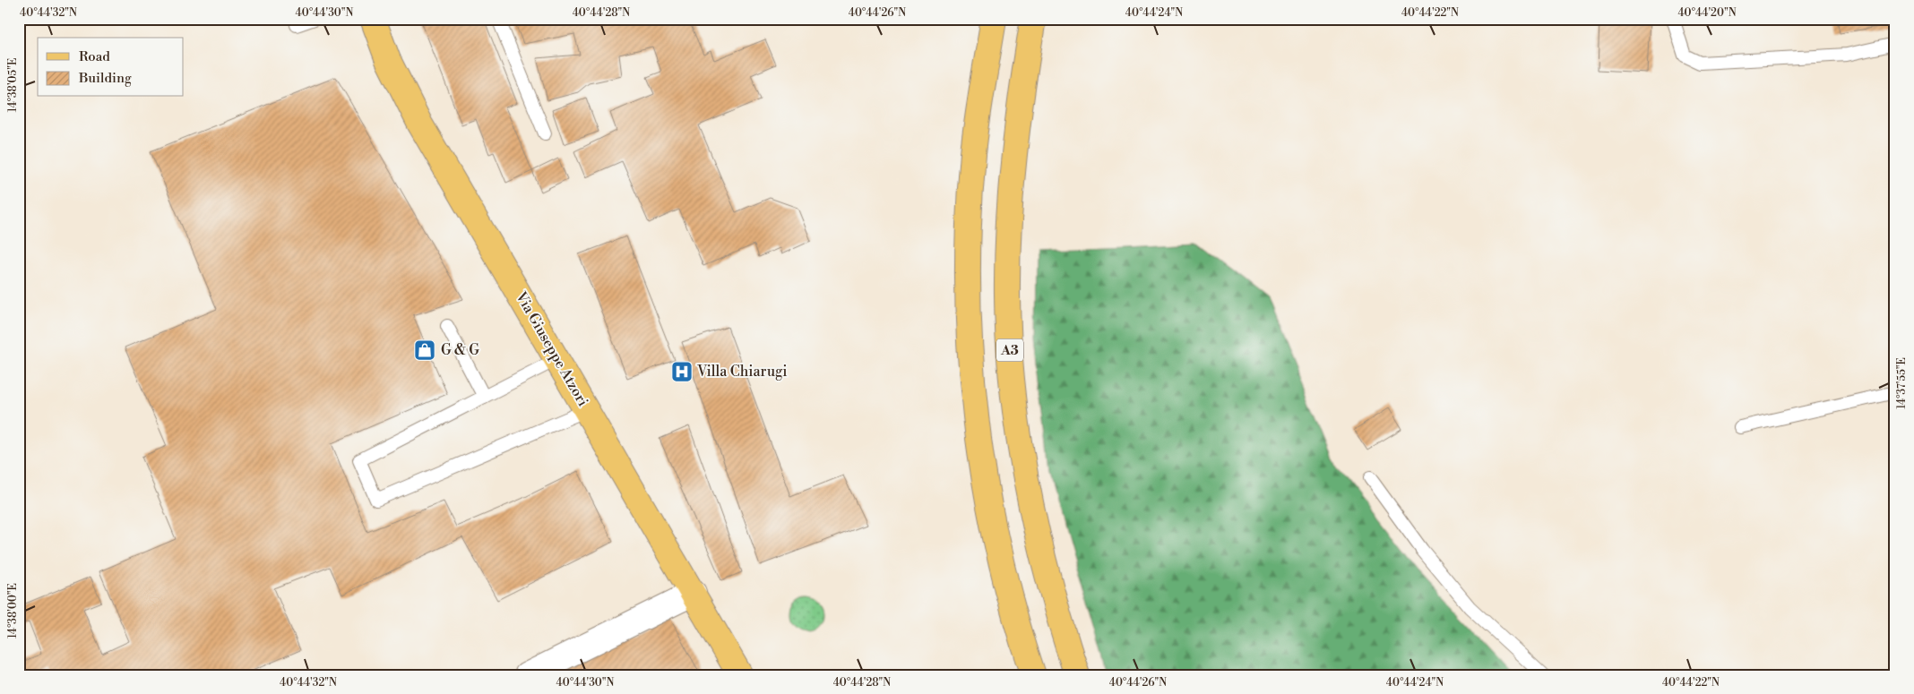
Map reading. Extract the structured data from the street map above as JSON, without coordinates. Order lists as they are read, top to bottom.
{
  "streets": {
    "main road": ["Via Giuseppe Atzori", "A3"]
  },
  "places": {
    "shop": ["G & G"],
    "hospital": ["Villa Chiarugi"]
  },
  "legend": ["Road", "Building"],
  "coordinates": [
    "40°44'32\"N",
    "40°44'30\"N",
    "40°44'28\"N",
    "40°44'26\"N",
    "40°44'24\"N",
    "40°44'22\"N",
    "40°44'20\"N",
    "14°38'05\"E",
    "14°37'55\"E",
    "14°38'00\"E"
  ]
}
